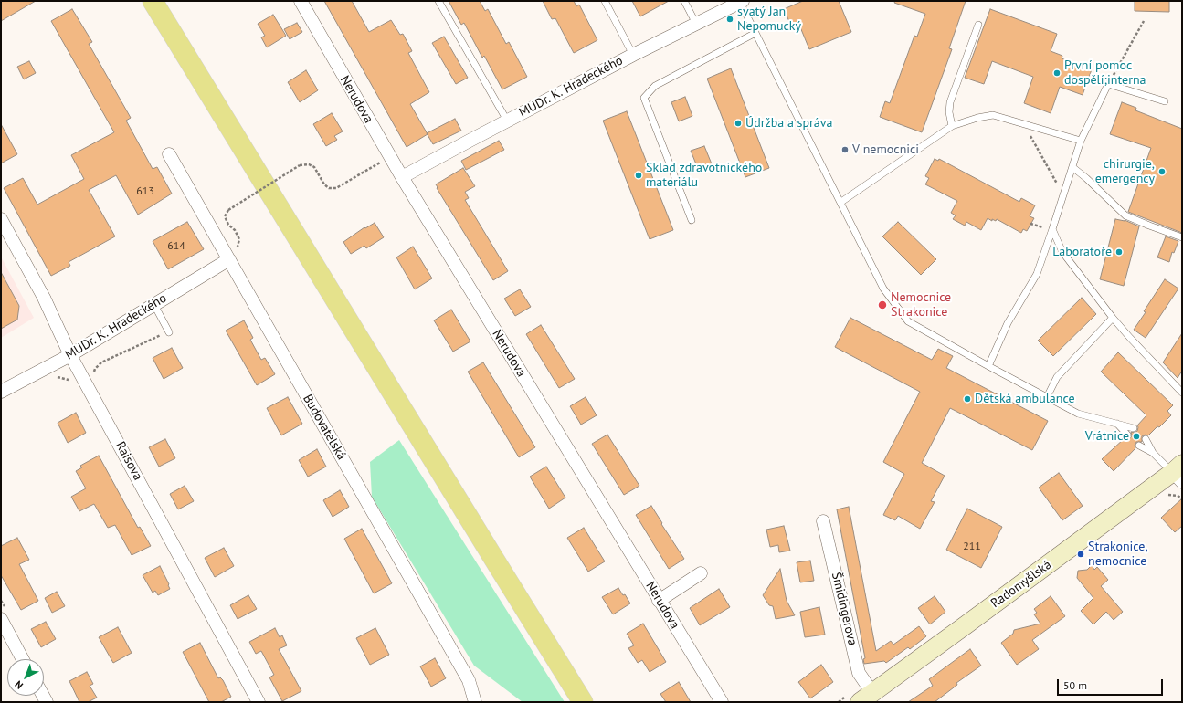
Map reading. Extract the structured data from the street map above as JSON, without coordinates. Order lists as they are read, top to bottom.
{
  "streets": {
    "street": [
      "MUDr. K. Hradeckého",
      "Nerudova",
      "Budovatelská",
      "Raisova",
      "Radomyšlská",
      "Šmidingerova"
    ]
  },
  "crossings": [
    ["MUDr. K. Hradeckého", "Nerudova"],
    ["MUDr. K. Hradeckého", "Budovatelská"],
    ["MUDr. K. Hradeckého", "Raisova"],
    ["Radomyšlská", "Šmidingerova"]
  ],
  "places": [
    "svatý Jan Nepomucký",
    "První pomoc dospělí;interna",
    "Údržba a správa",
    "V nemocnici",
    "chirurgie, emergency",
    "Sklad zdravotnického materiálu",
    "Laboratoře",
    "Nemocnice Strakonice",
    "Dětská ambulance",
    "Vrátnice",
    "Strakonice, nemocnice"
  ],
  "house_numbers": ["613", "614", "211"],
  "scale_bar": "50 m",
  "north": "bottom left"
}
